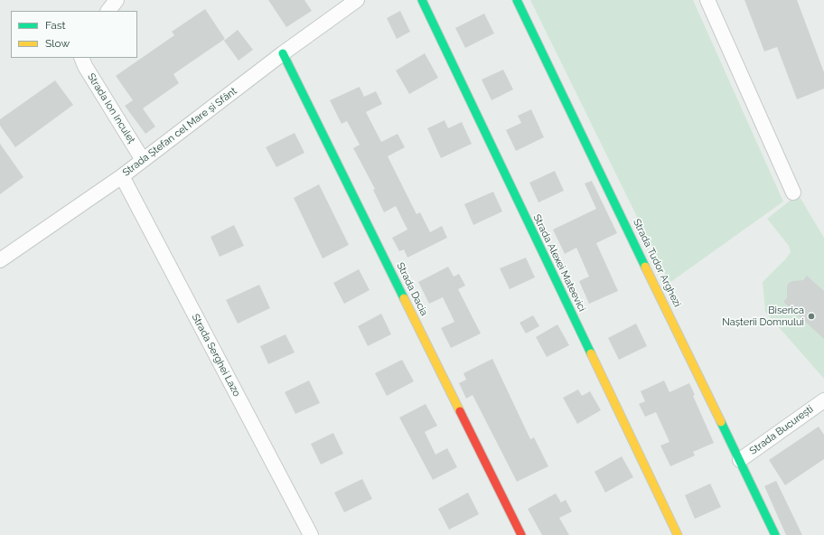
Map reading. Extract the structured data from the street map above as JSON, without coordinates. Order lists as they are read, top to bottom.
{
  "streets": {
    "street": [
      "Strada Ion Inculeț",
      "Strada Ștefan cel Mare și Sfânt",
      "Strada Alexei Mateevici",
      "Strada Tudor Arghezi",
      "Strada Dacia",
      "Strada Serghei Lazo",
      "Strada București"
    ]
  },
  "crossings": [
    ["Strada Ion Inculeț", "Strada Ștefan cel Mare și Sfânt"],
    ["Strada Ștefan cel Mare și Sfânt", "Strada Dacia"],
    ["Strada Ștefan cel Mare și Sfânt", "Strada Serghei Lazo"],
    ["Strada Tudor Arghezi", "Strada București"]
  ],
  "places": ["Biserica Nașterii Domnului"],
  "legend": ["Fast", "Slow"]
}
